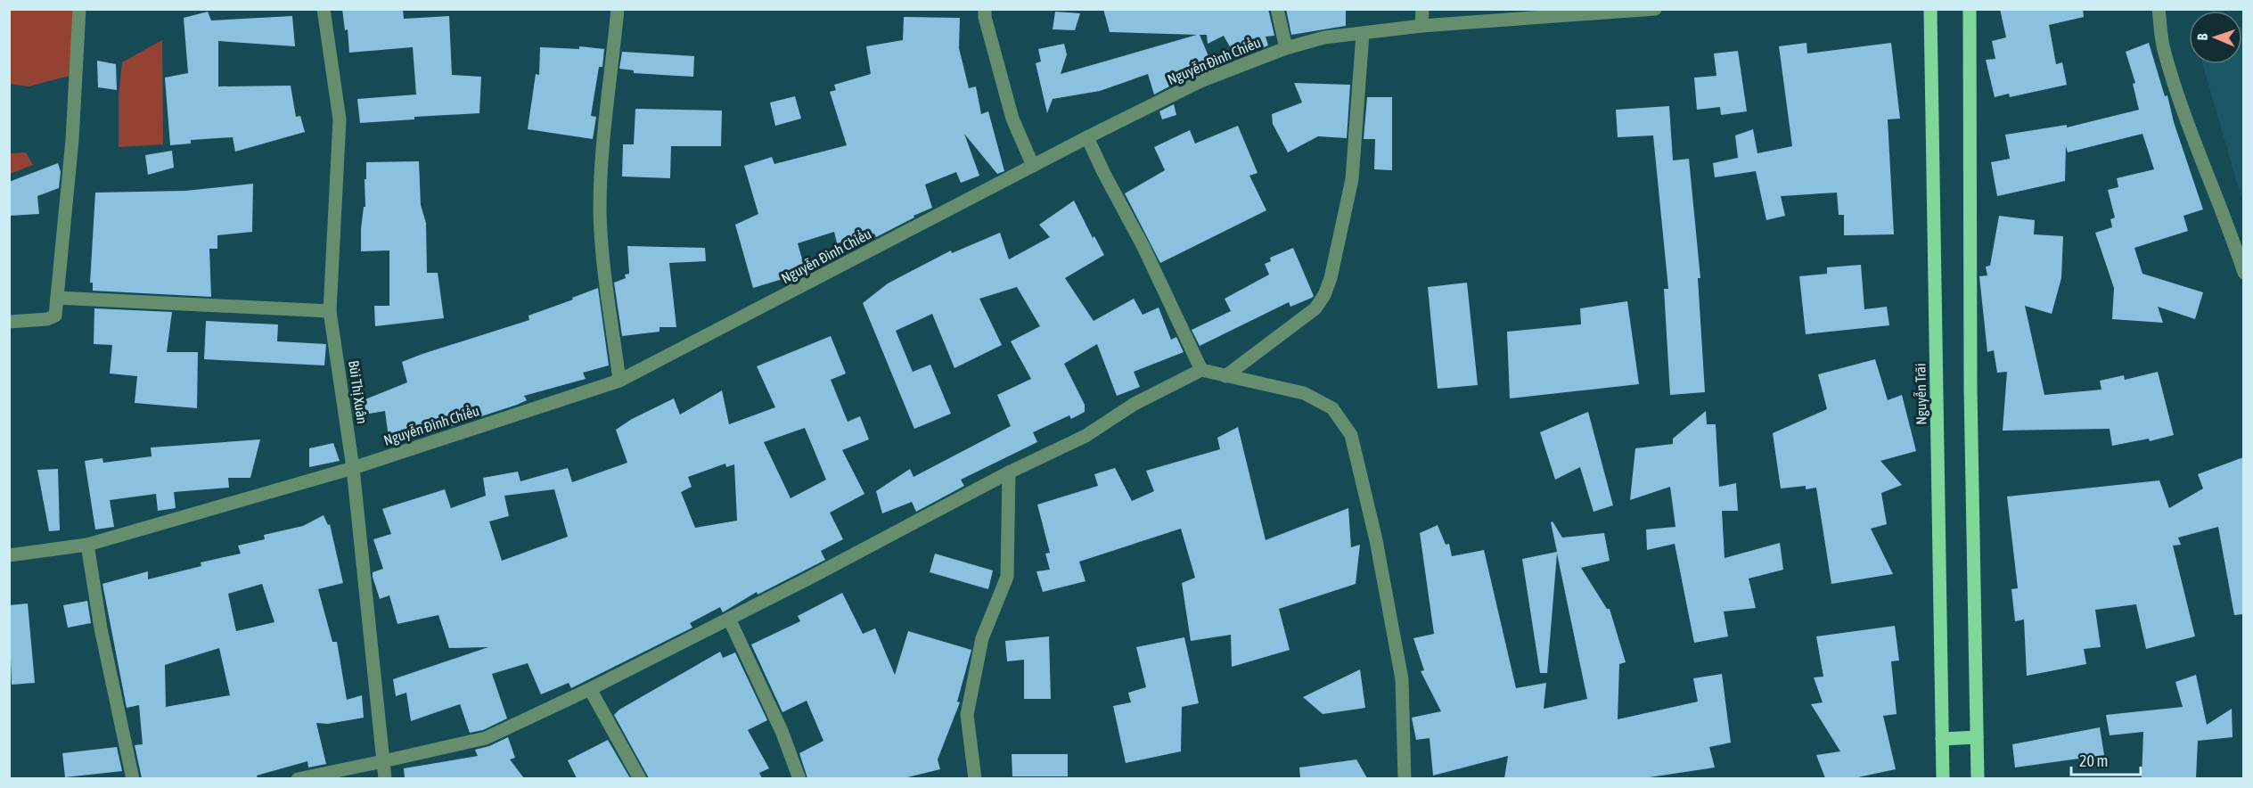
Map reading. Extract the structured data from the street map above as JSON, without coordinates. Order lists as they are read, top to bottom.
{
  "streets": {
    "main road": ["Nguyễn Trãi"],
    "street": ["Nguyễn Đình Chiểu", "Bùi Thị Xuân"]
  },
  "crossings": [
    ["Nguyễn Đình Chiểu", "Bùi Thị Xuân"]
  ],
  "scale_bar": "20 m",
  "north": "left"
}
